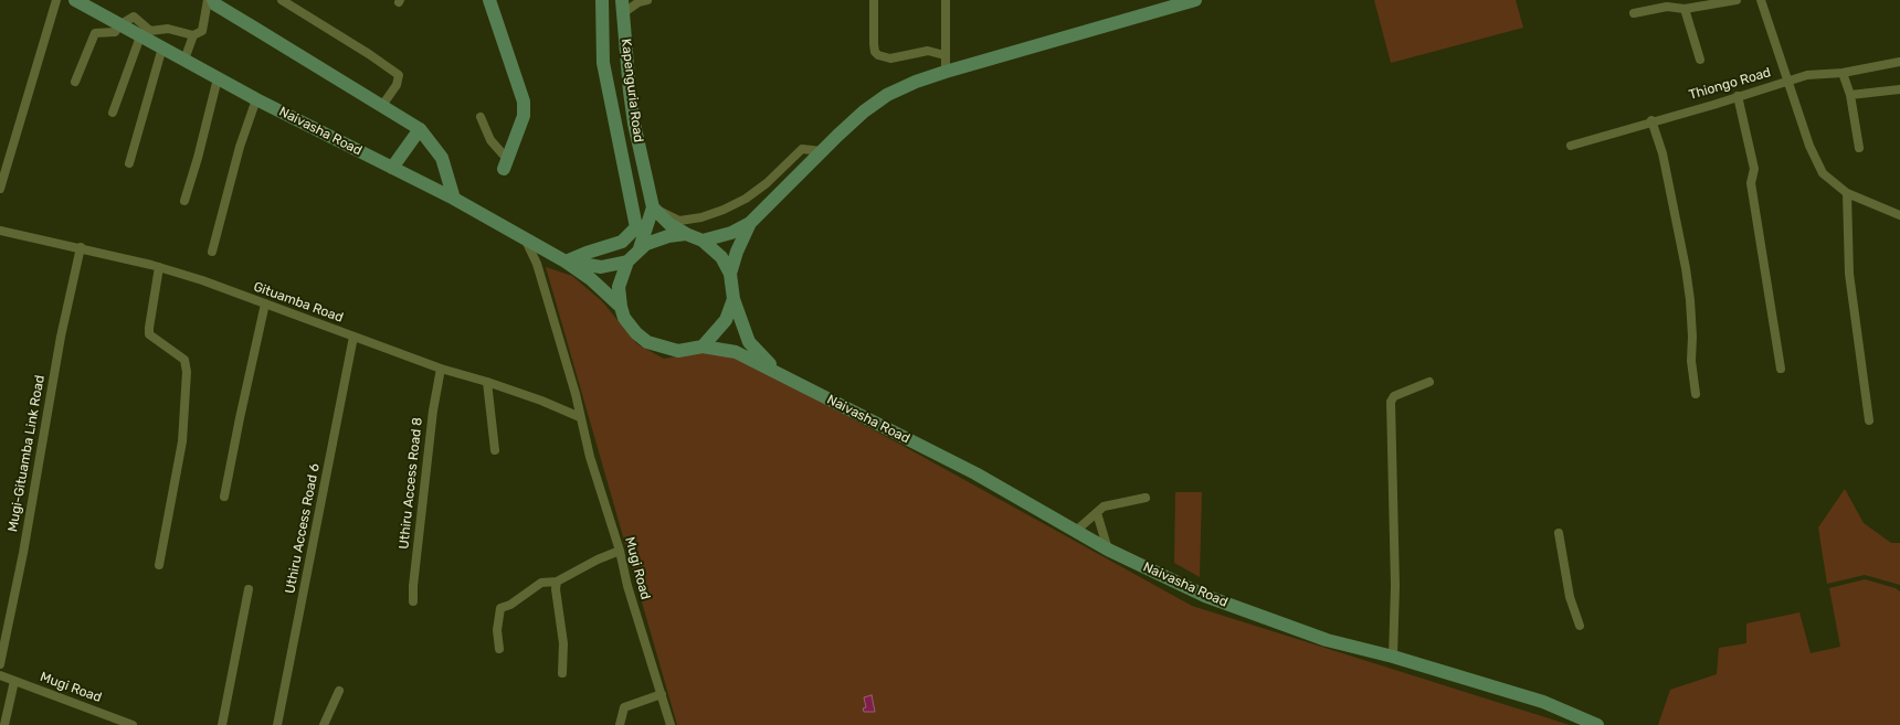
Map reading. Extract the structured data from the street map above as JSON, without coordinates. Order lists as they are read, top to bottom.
{
  "streets": {
    "main road": ["Kapenguria Road", "Naivasha Road"],
    "street": [
      "Thiongo Road",
      "Gituamba Road",
      "Mugi-Gituamba Link Road",
      "Uthiru Access Road 8",
      "Uthiru Access Road 6",
      "Mugi Road"
    ]
  },
  "crossings": [
    ["Naivasha Road", "Mugi Road"],
    ["Gituamba Road", "Mugi-Gituamba Link Road"],
    ["Gituamba Road", "Uthiru Access Road 8"],
    ["Gituamba Road", "Uthiru Access Road 6"],
    ["Gituamba Road", "Mugi Road"]
  ]
}
